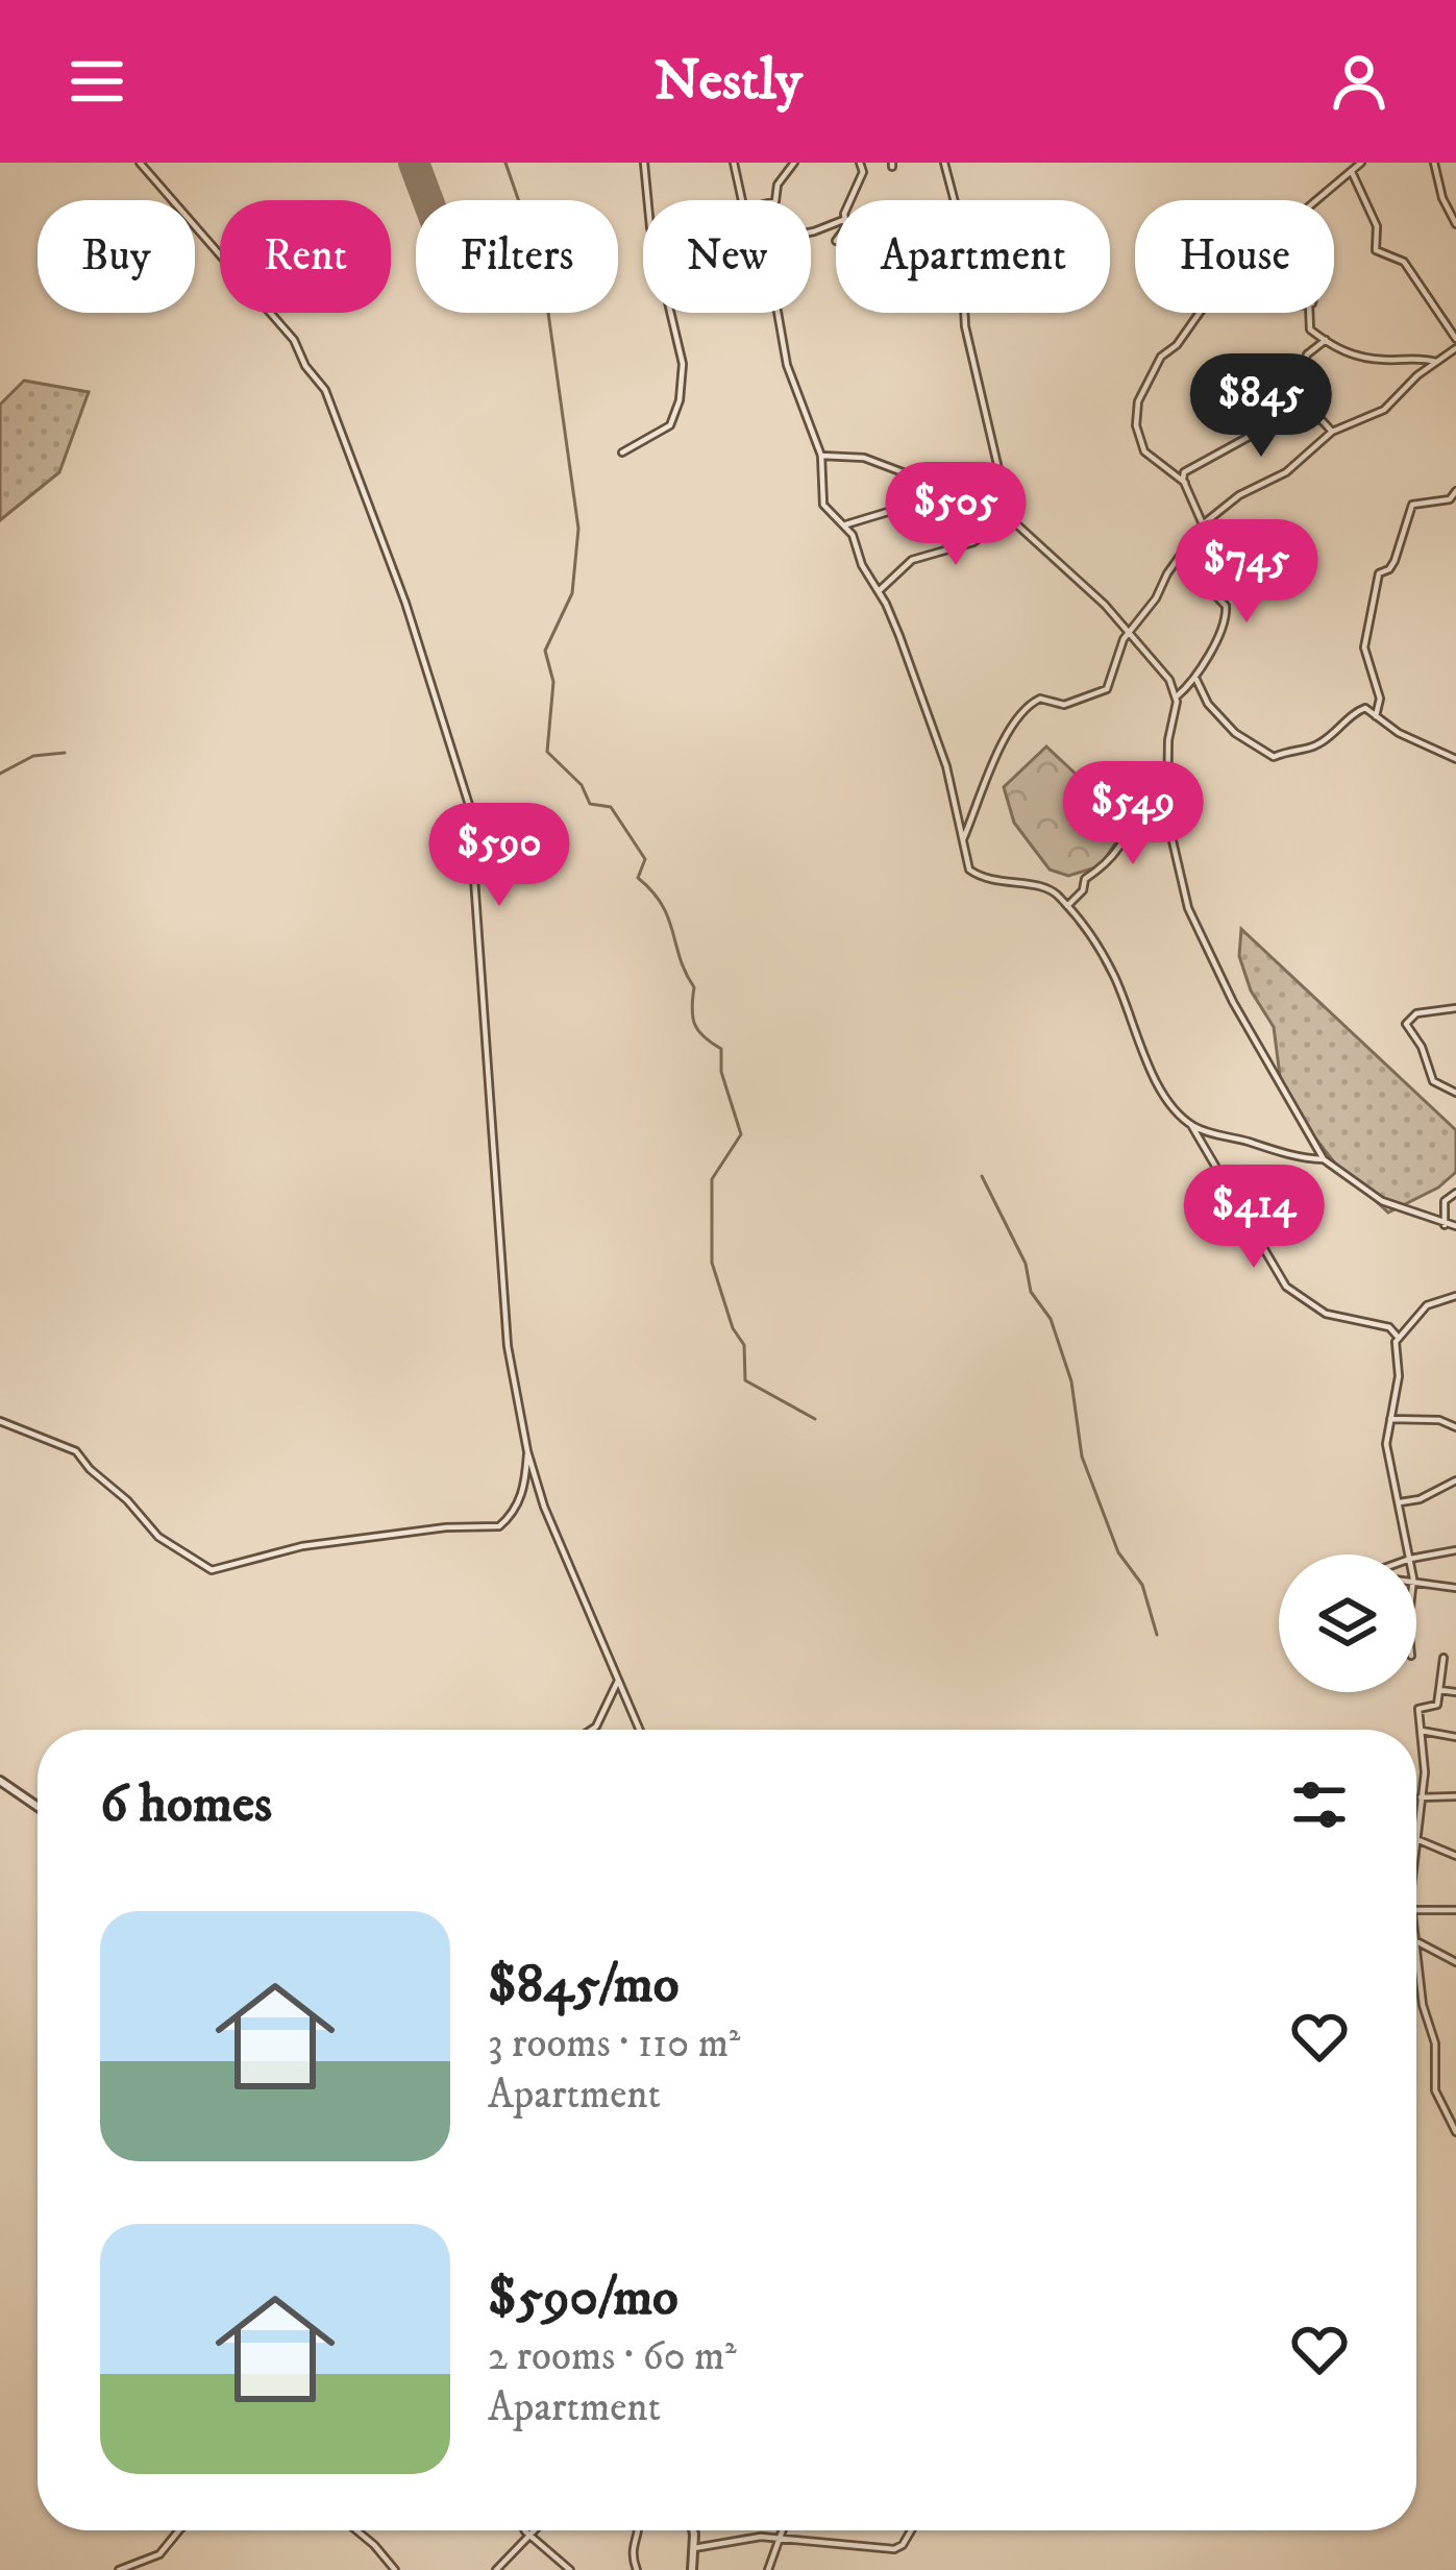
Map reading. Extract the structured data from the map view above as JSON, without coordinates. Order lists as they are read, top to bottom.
{
  "page": {
    "header": "Nestly",
    "chip": [
      "Buy",
      "Rent",
      "Filters",
      "New",
      "Apartment",
      "House"
    ],
    "price": [
      "$845",
      "$505",
      "$745",
      "$549",
      "$590",
      "$414"
    ],
    "heading": "6 homes",
    "list": [
      {
        "name": "$845/mo",
        "note": "3 rooms · 110 m² · Apartment"
      },
      {
        "name": "$590/mo",
        "note": "2 rooms · 60 m² · Apartment"
      }
    ]
  }
}
